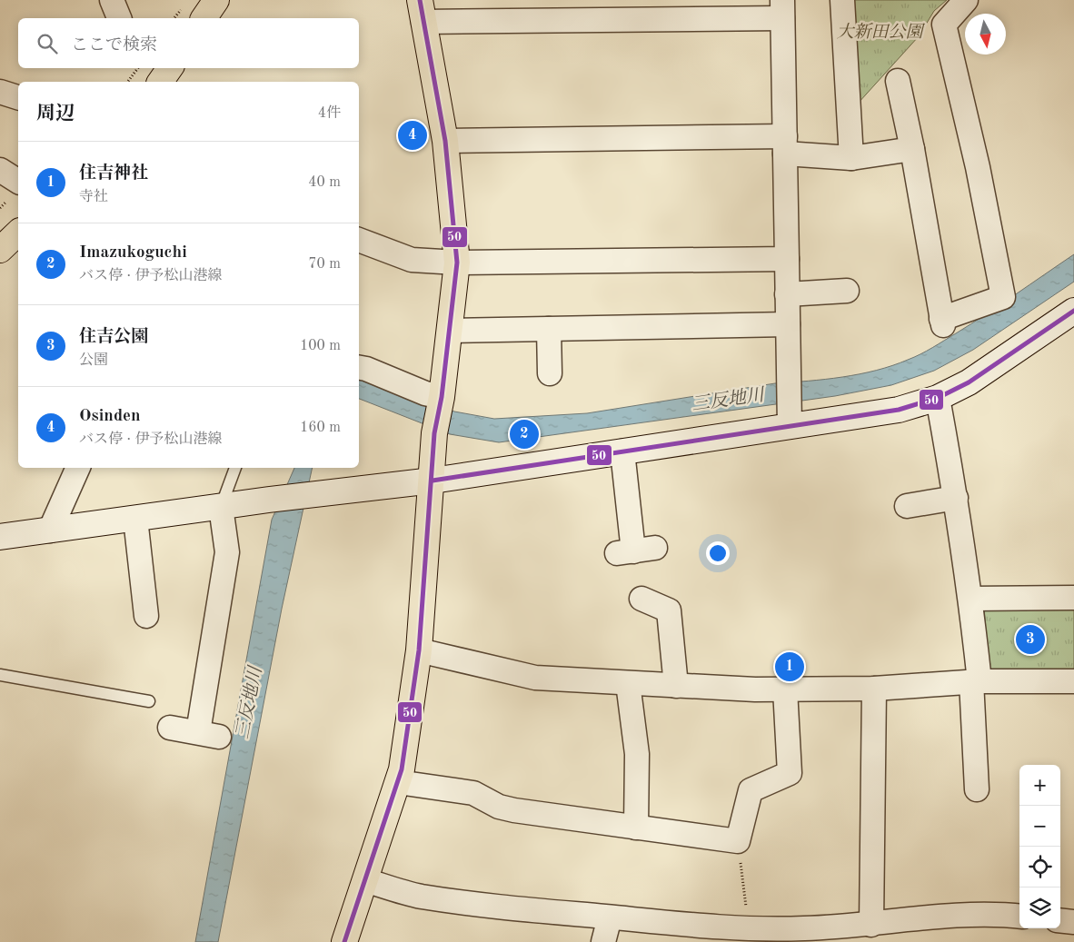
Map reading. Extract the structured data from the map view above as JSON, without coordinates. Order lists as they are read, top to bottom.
{
  "water": ["三反地川"],
  "parks": ["大新田公園"],
  "lines": ["transit line 50"],
  "north": "bottom",
  "page": {
    "search": "ここで検索",
    "heading": ["周辺", "4件"],
    "pins": [
      "4",
      "2",
      "3",
      "1"
    ],
    "list": [
      {
        "mark": "1",
        "name": "住吉神社",
        "note": "寺社",
        "value": "40 m"
      },
      {
        "mark": "2",
        "name": "Imazukoguchi",
        "note": "バス停 · 伊予松山港線",
        "value": "70 m"
      },
      {
        "mark": "3",
        "name": "住吉公園",
        "note": "公園",
        "value": "100 m"
      },
      {
        "mark": "4",
        "name": "Osinden",
        "note": "バス停 · 伊予松山港線",
        "value": "160 m"
      }
    ],
    "map_buttons": ["+", "−"]
  }
}
